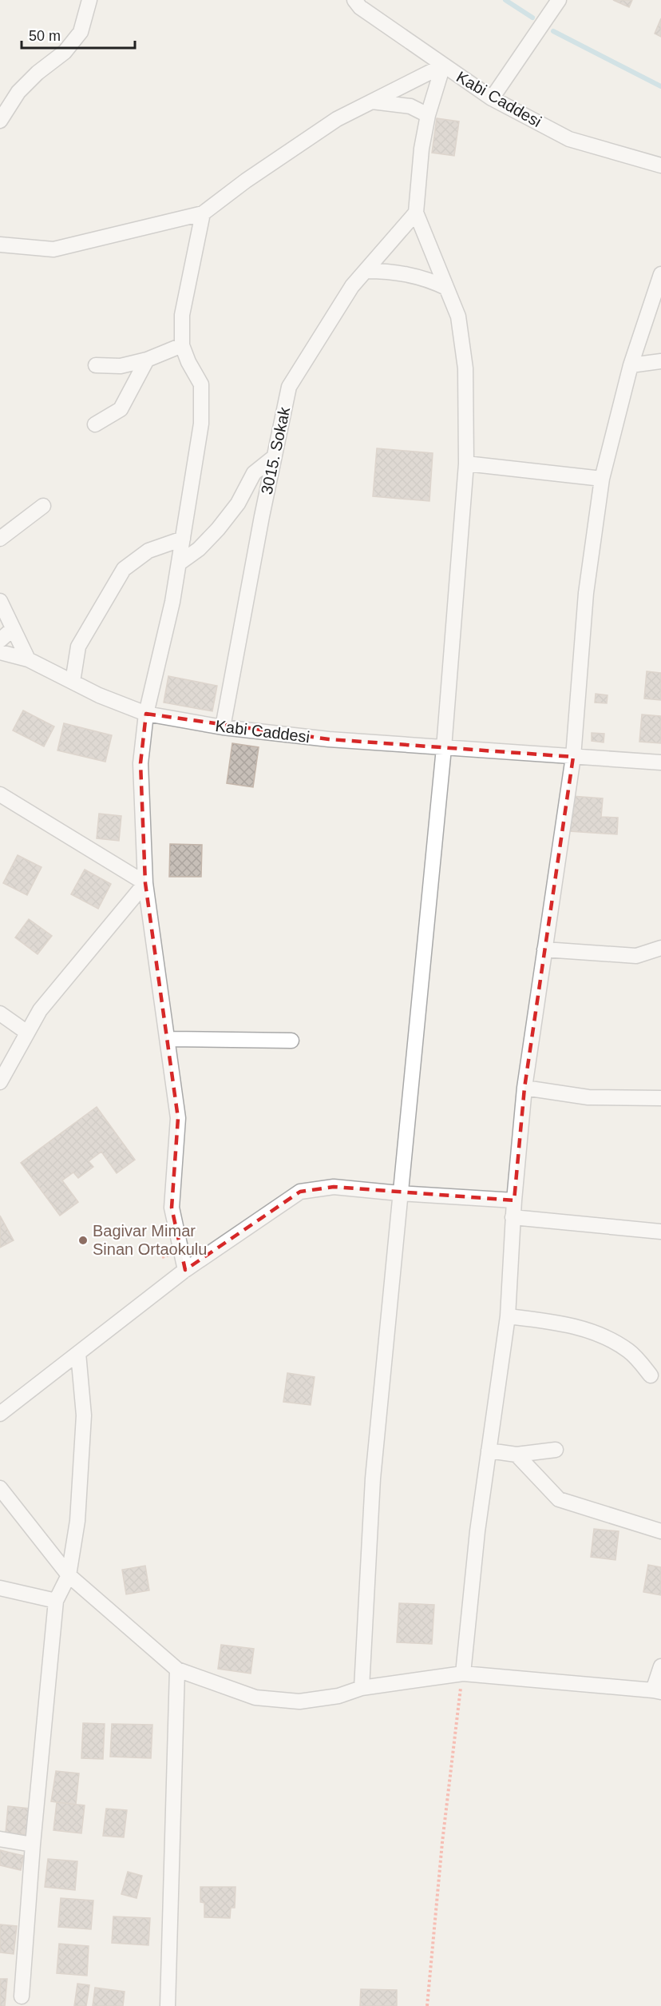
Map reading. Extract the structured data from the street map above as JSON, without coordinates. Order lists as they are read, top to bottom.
{
  "streets": {
    "street": ["Kabi Caddesi", "3015. Sokak"]
  },
  "crossings": [
    ["Kabi Caddesi", "3015. Sokak"]
  ],
  "places": ["Bagivar Mimar Sinan Ortaokulu"],
  "scale_bar": "50 m"
}
